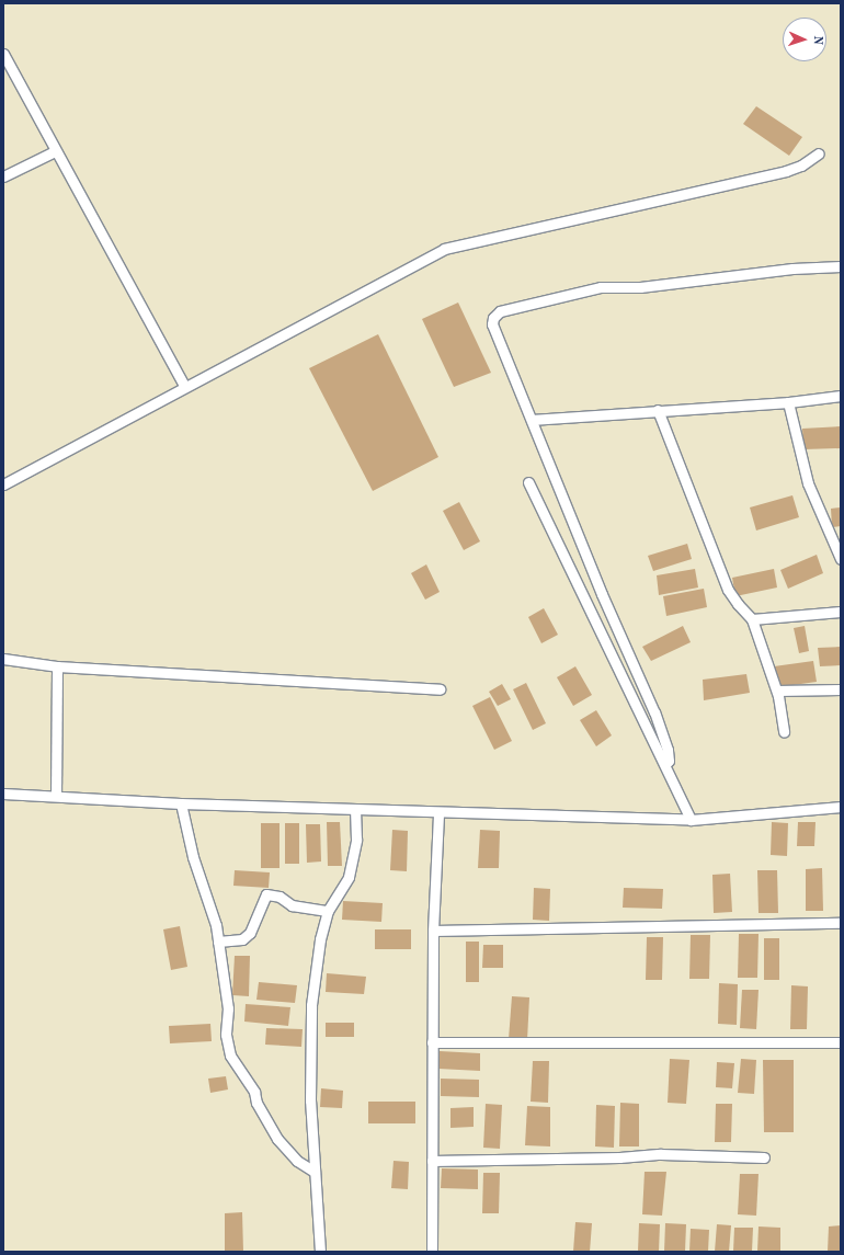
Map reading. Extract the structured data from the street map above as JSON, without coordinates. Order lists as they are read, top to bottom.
{
  "north": "right"
}
